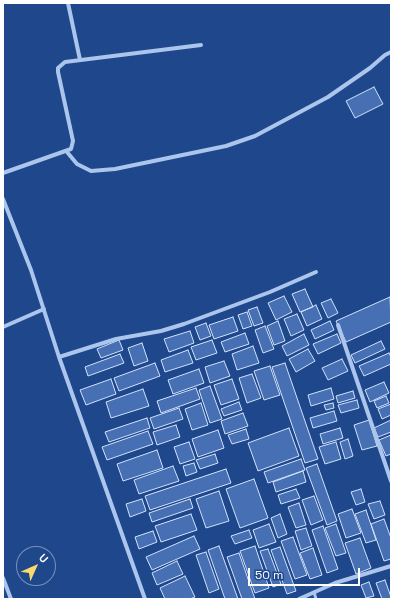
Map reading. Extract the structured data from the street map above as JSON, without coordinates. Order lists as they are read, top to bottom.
{
  "scale_bar": "50 m",
  "north": "top right"
}
